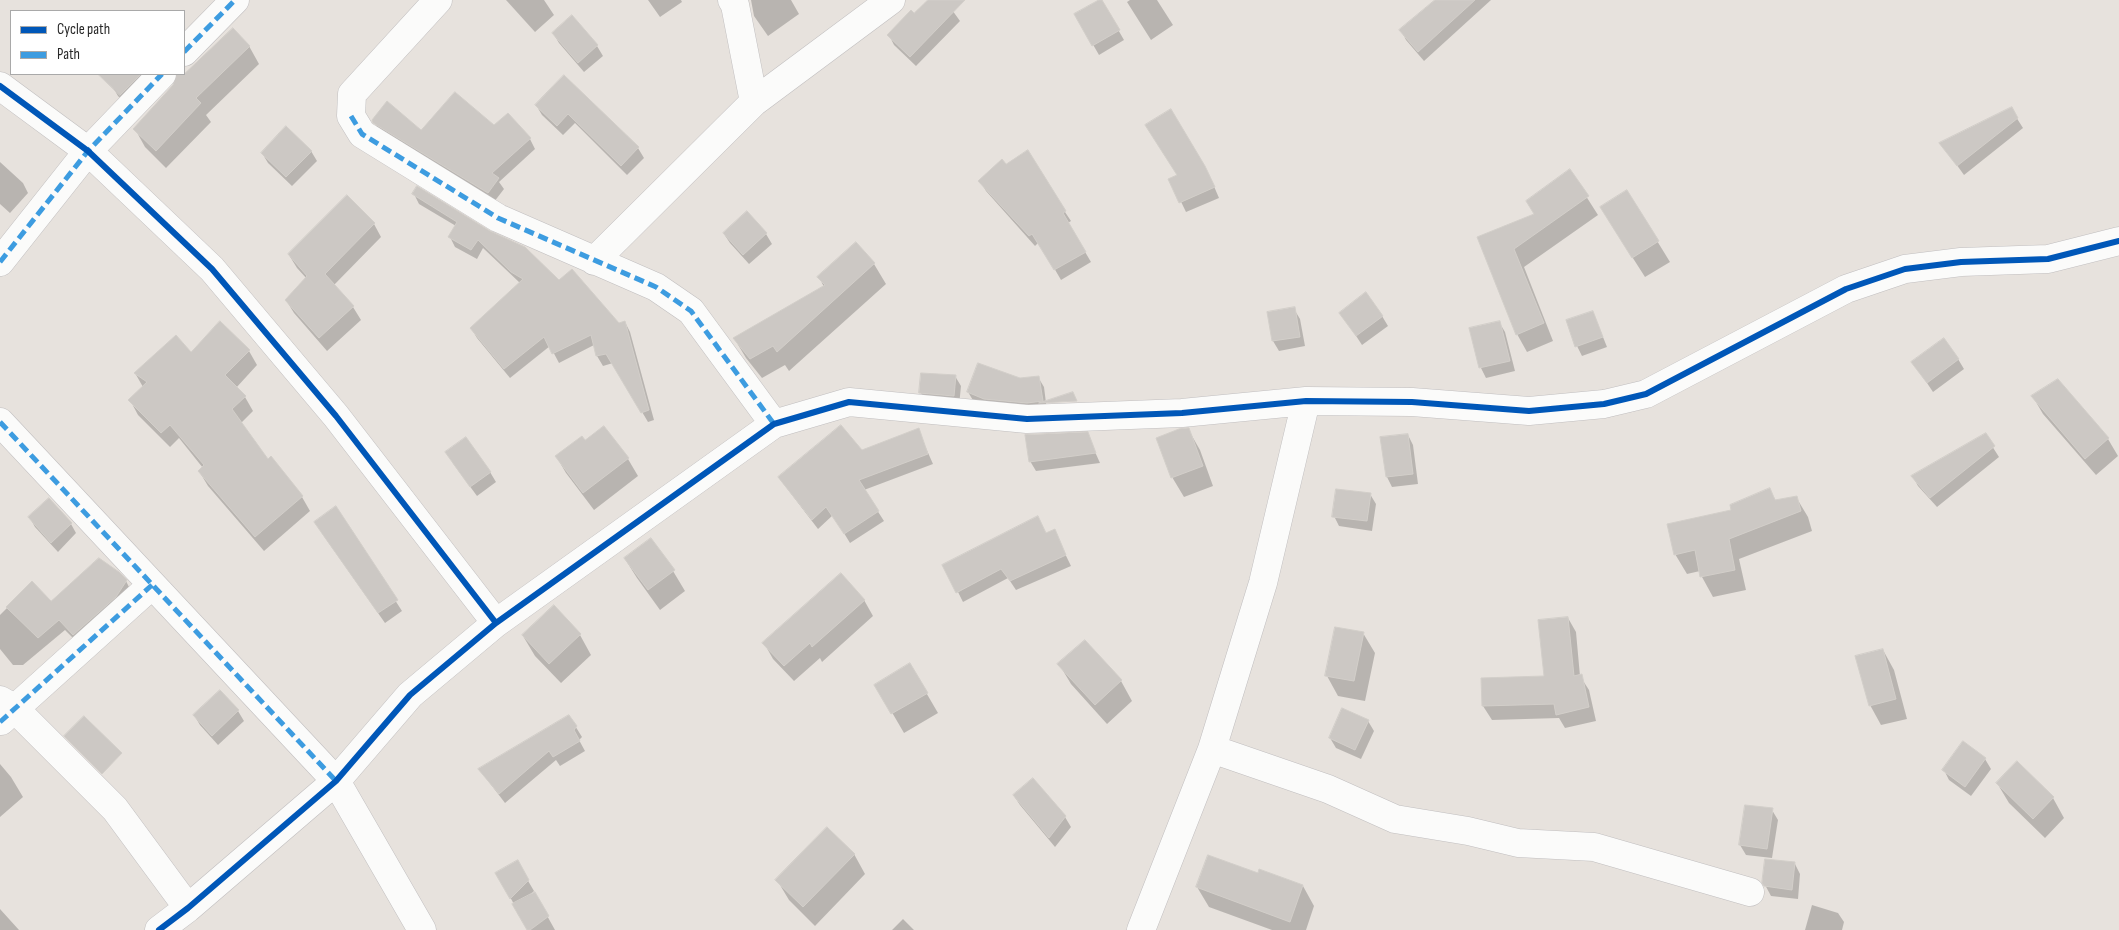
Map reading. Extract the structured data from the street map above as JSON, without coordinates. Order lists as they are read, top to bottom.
{
  "legend": ["Cycle path", "Path"]
}
